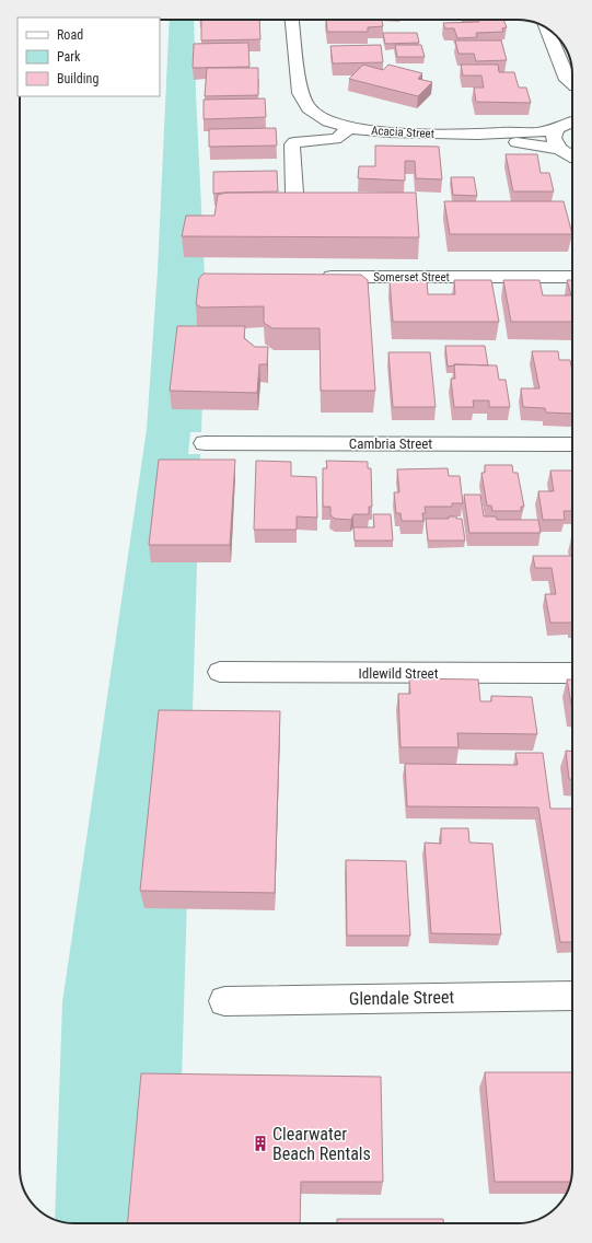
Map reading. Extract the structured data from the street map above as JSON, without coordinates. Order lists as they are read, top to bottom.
{
  "streets": {
    "street": [
      "Acacia Street",
      "Somerset Street",
      "Cambria Street",
      "Idlewild Street",
      "Glendale Street"
    ]
  },
  "places": {
    "building": ["Clearwater Beach Rentals"]
  },
  "legend": ["Road", "Park", "Building"]
}
